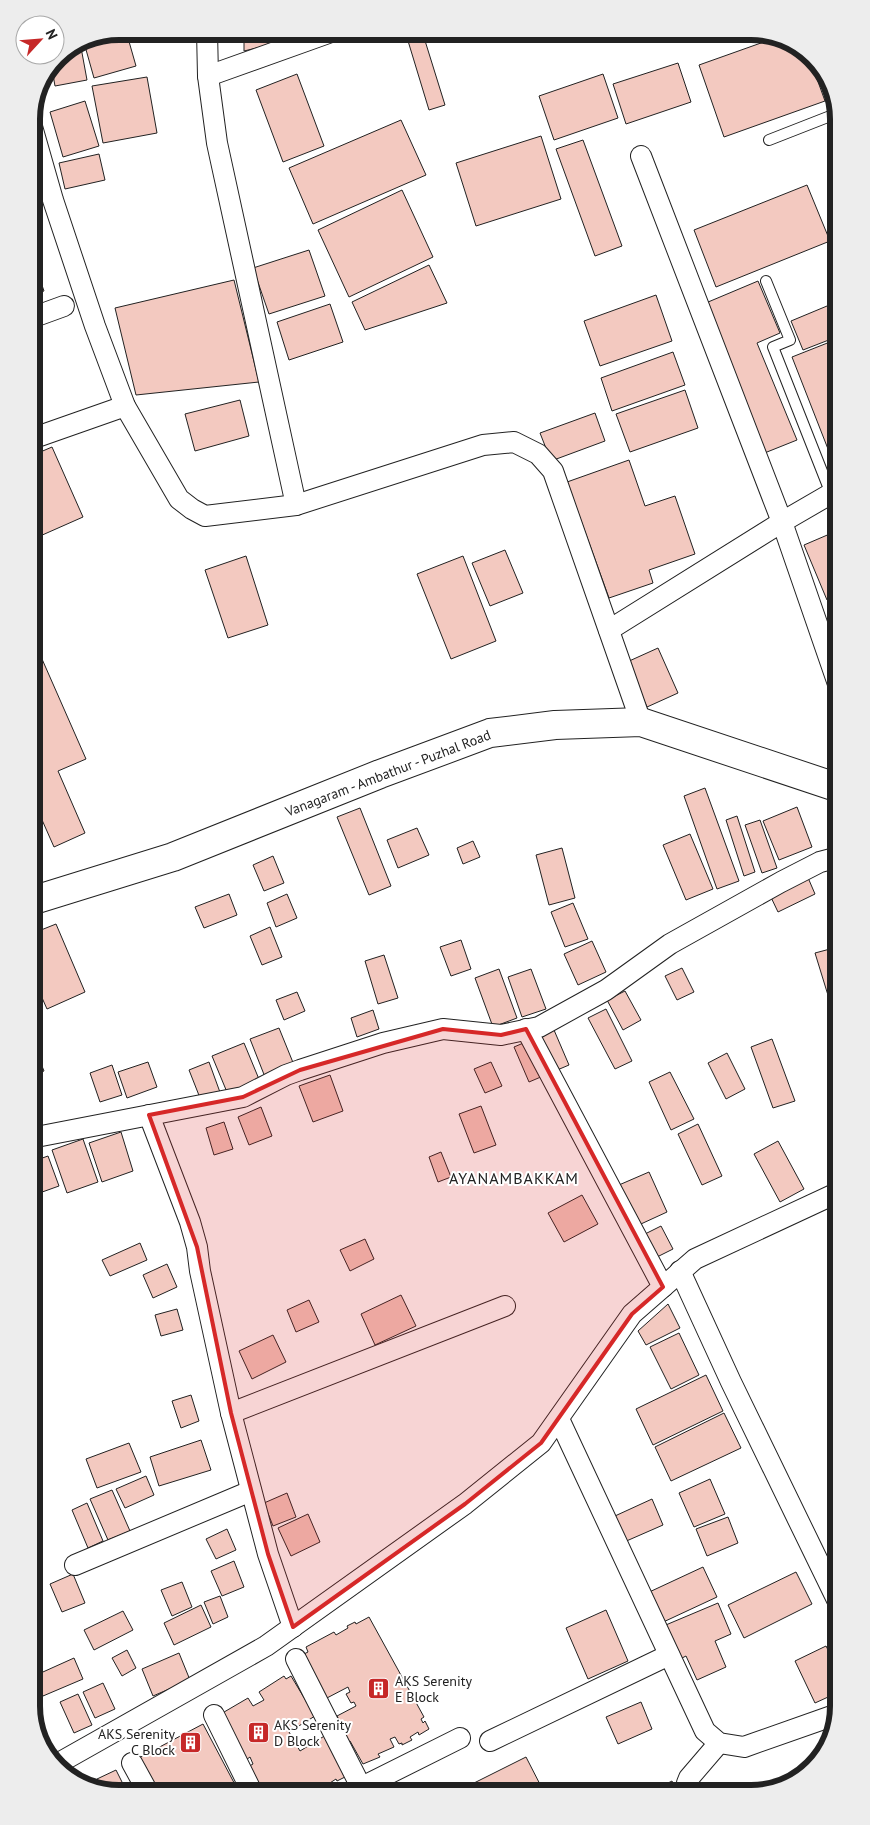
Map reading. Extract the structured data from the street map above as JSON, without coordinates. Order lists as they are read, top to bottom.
{
  "streets": {
    "main road": ["Vanagaram - Ambathur - Puzhal Road"]
  },
  "districts": ["AYANAMBAKKAM"],
  "places": {
    "building": ["AKS Serenity E Block", "AKS Serenity D Block", "AKS Serenity C Block"]
  },
  "north": "top right"
}
